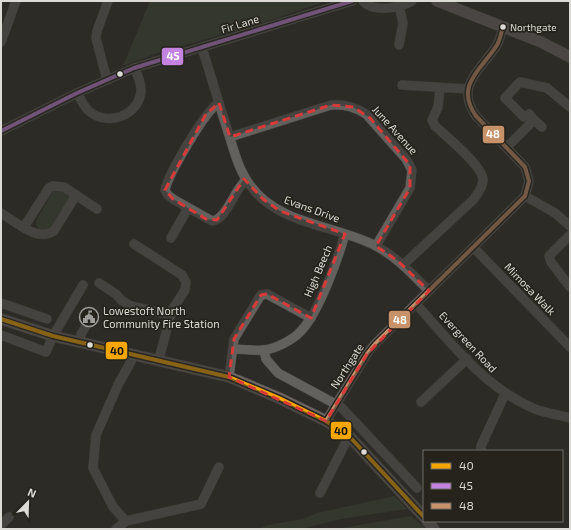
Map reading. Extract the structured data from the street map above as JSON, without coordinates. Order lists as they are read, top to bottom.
{
  "streets": {
    "street": [
      "Fir Lane",
      "June Avenue",
      "Evans Drive",
      "High Beech",
      "Mimosa Walk",
      "Evergreen Road",
      "Northgate"
    ]
  },
  "crossings": [
    ["Fir Lane", "Evans Drive"],
    ["June Avenue", "Evans Drive"],
    ["Evans Drive", "High Beech"],
    ["Evans Drive", "Northgate"],
    ["High Beech", "Northgate"],
    ["Mimosa Walk", "Northgate"],
    ["Evergreen Road", "Northgate"]
  ],
  "places": {
    "other": ["Northgate"],
    "public building": ["Lowestoft North Community Fire Station"]
  },
  "lines": ["transit line 45", "transit line 48", "transit line 40"],
  "legend": ["40", "45", "48"],
  "north": "top right"
}
